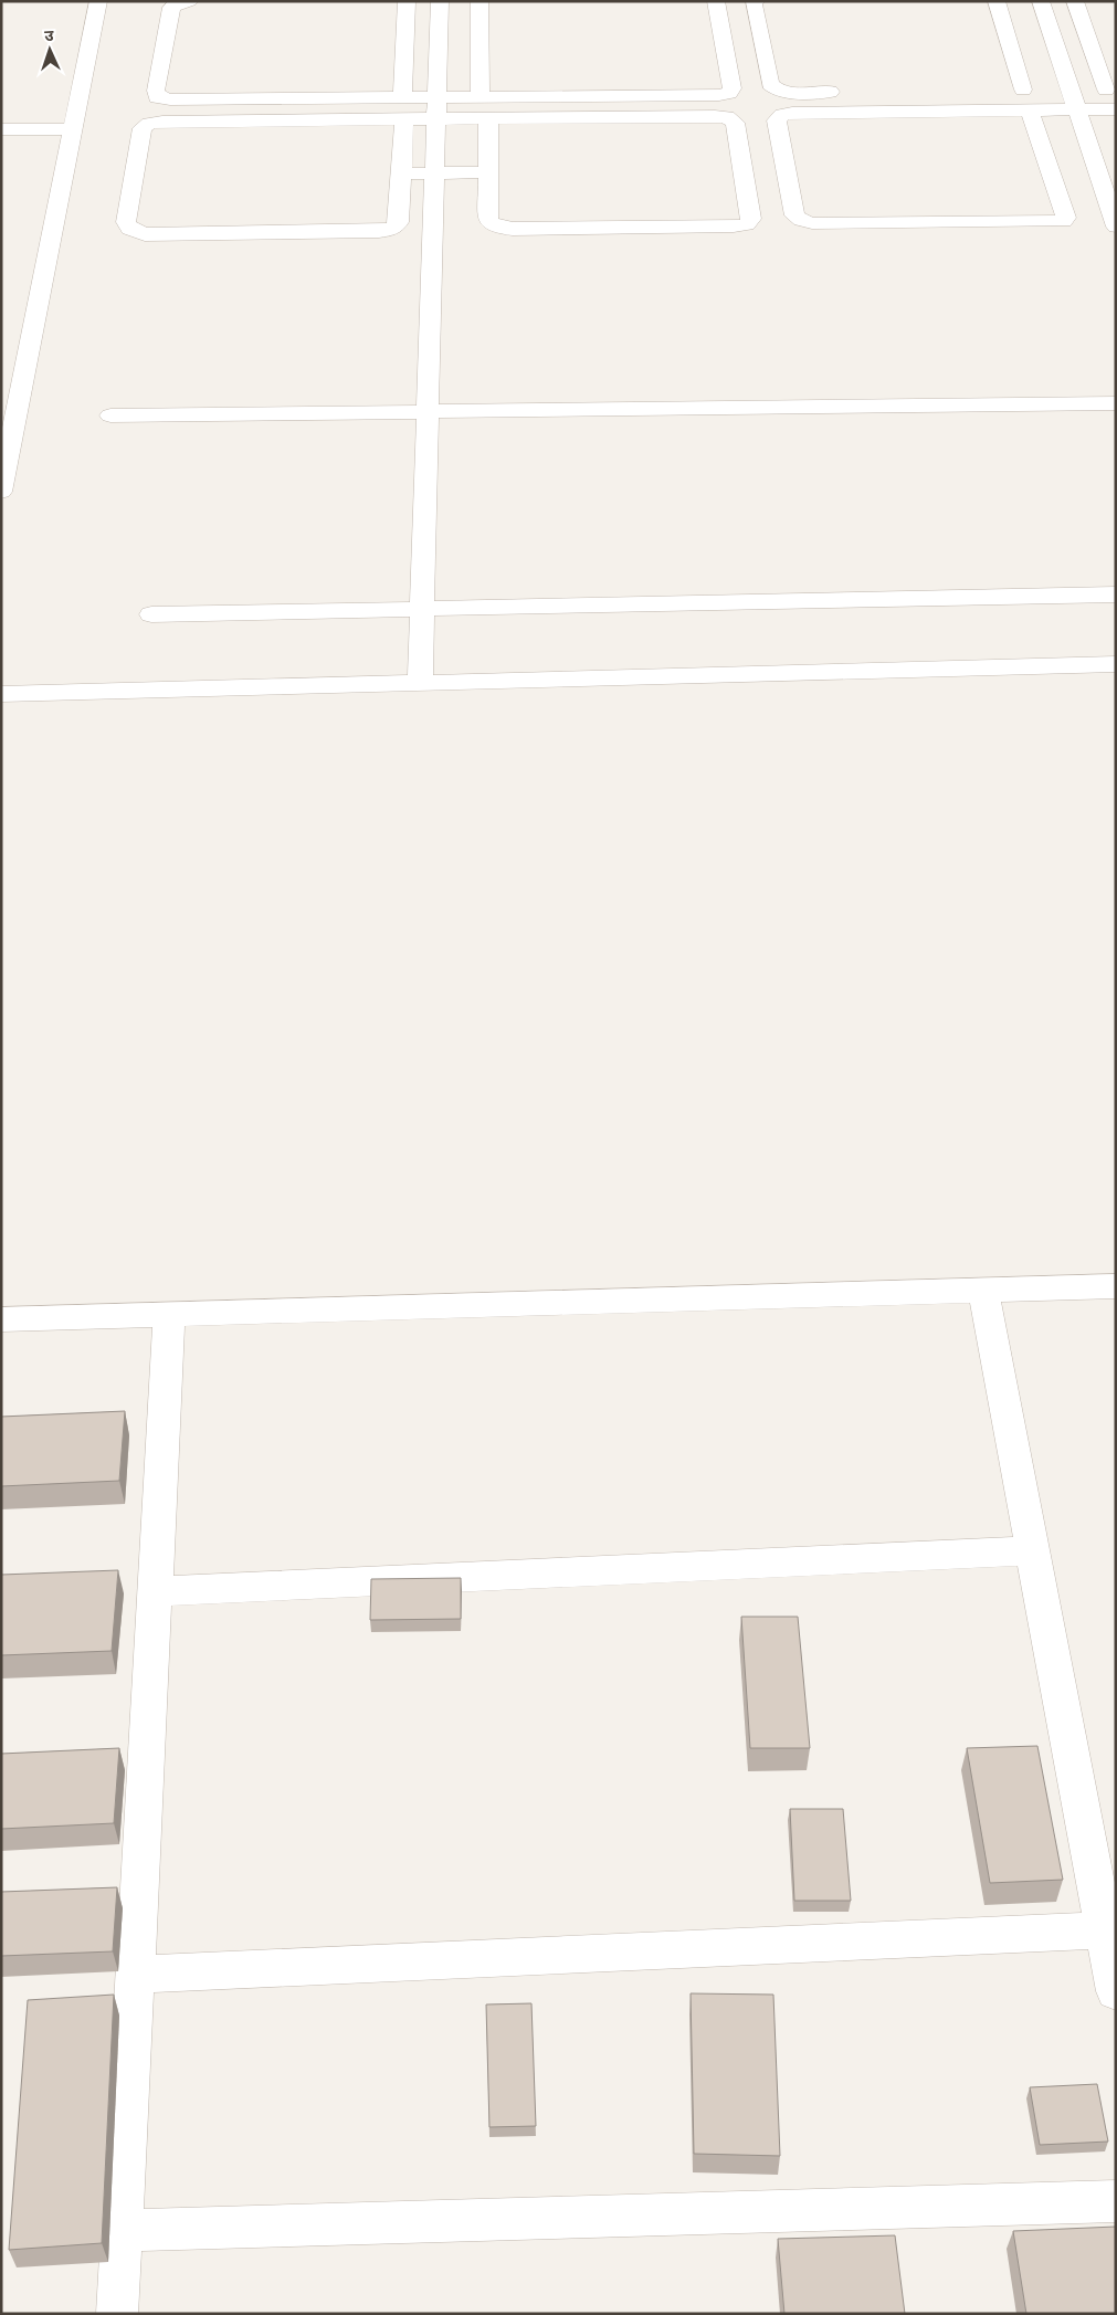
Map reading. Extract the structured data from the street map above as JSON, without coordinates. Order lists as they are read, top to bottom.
{
  "north": "top"
}
